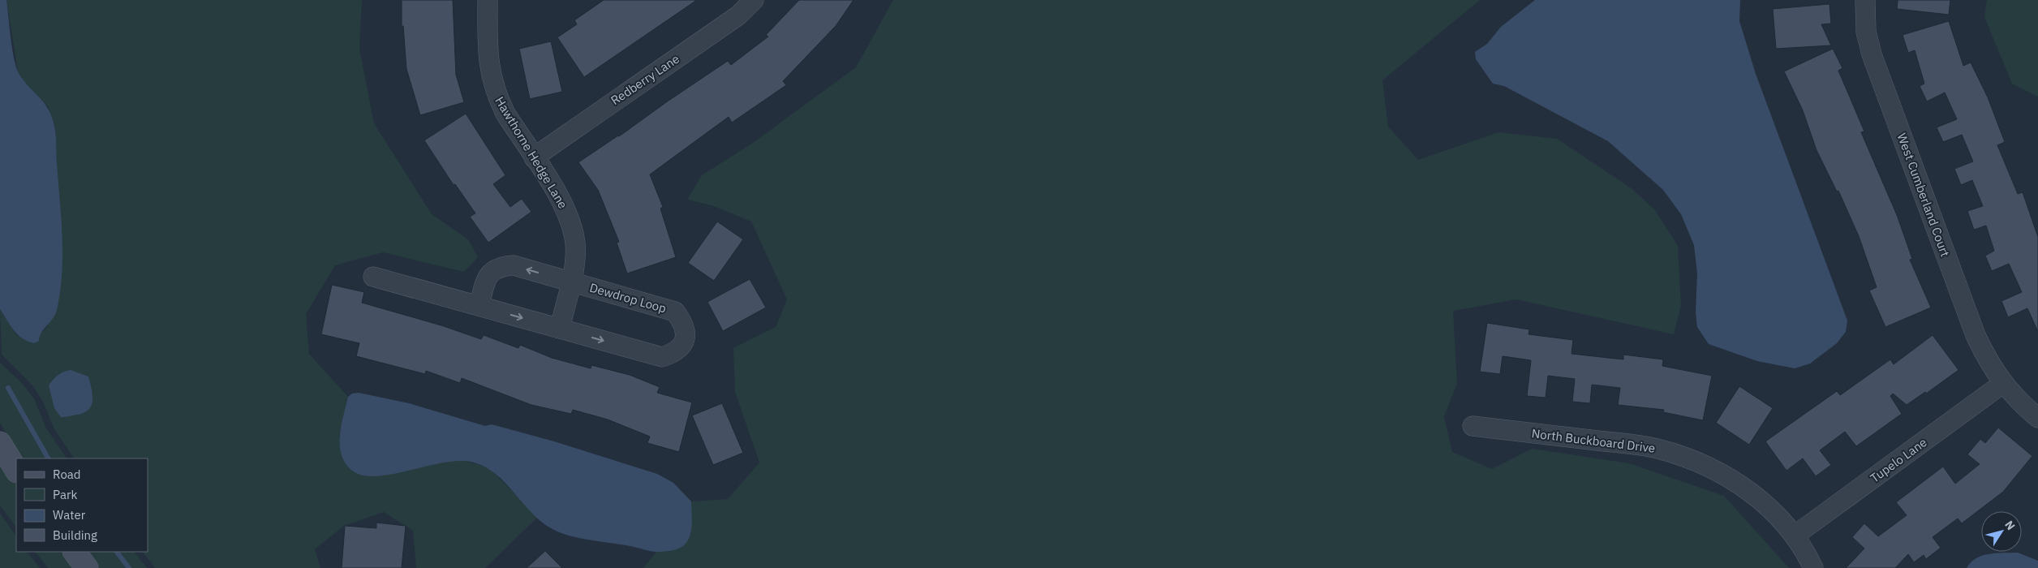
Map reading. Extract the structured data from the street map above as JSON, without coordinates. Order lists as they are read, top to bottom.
{
  "streets": {
    "street": [
      "Redberry Lane",
      "Hawthorne Hedge Lane",
      "West Cumberland Court",
      "Dewdrop Loop",
      "North Buckboard Drive",
      "Tupelo Lane"
    ]
  },
  "crossings": [
    ["Redberry Lane", "Hawthorne Hedge Lane"],
    ["Hawthorne Hedge Lane", "Dewdrop Loop"],
    ["West Cumberland Court", "Tupelo Lane"],
    ["North Buckboard Drive", "Tupelo Lane"]
  ],
  "legend": [
    "Road",
    "Park",
    "Water",
    "Building"
  ],
  "north": "top right"
}
